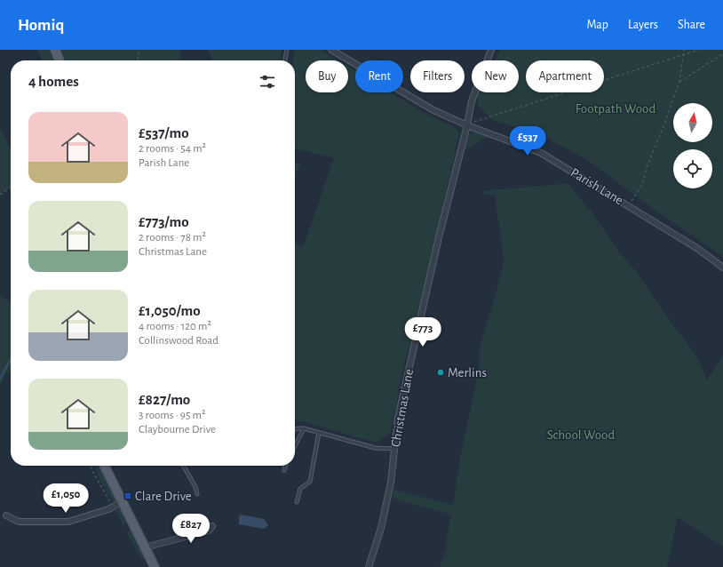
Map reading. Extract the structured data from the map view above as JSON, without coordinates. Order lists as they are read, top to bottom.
{
  "streets": {
    "street": ["Parish Lane", "Christmas Lane"]
  },
  "crossings": [
    ["Parish Lane", "Christmas Lane"]
  ],
  "parks": ["Footpath Wood", "School Wood"],
  "places": {
    "other": ["Merlins"],
    "transit": ["Clare Drive"]
  },
  "north": "top",
  "page": {
    "header": "Homiq",
    "nav": ["Map", "Layers", "Share"],
    "chip": [
      "Buy",
      "Rent",
      "Filters",
      "New",
      "Apartment"
    ],
    "heading": "4 homes",
    "list": [
      {
        "name": "£537/mo",
        "note": "2 rooms · 54 m² · Parish Lane"
      },
      {
        "name": "£773/mo",
        "note": "2 rooms · 78 m² · Christmas Lane"
      },
      {
        "name": "£1,050/mo",
        "note": "4 rooms · 120 m² · Collinswood Road"
      },
      {
        "name": "£827/mo",
        "note": "3 rooms · 95 m² · Claybourne Drive"
      }
    ],
    "price": [
      "£537",
      "£773",
      "£1,050",
      "£827"
    ]
  }
}
